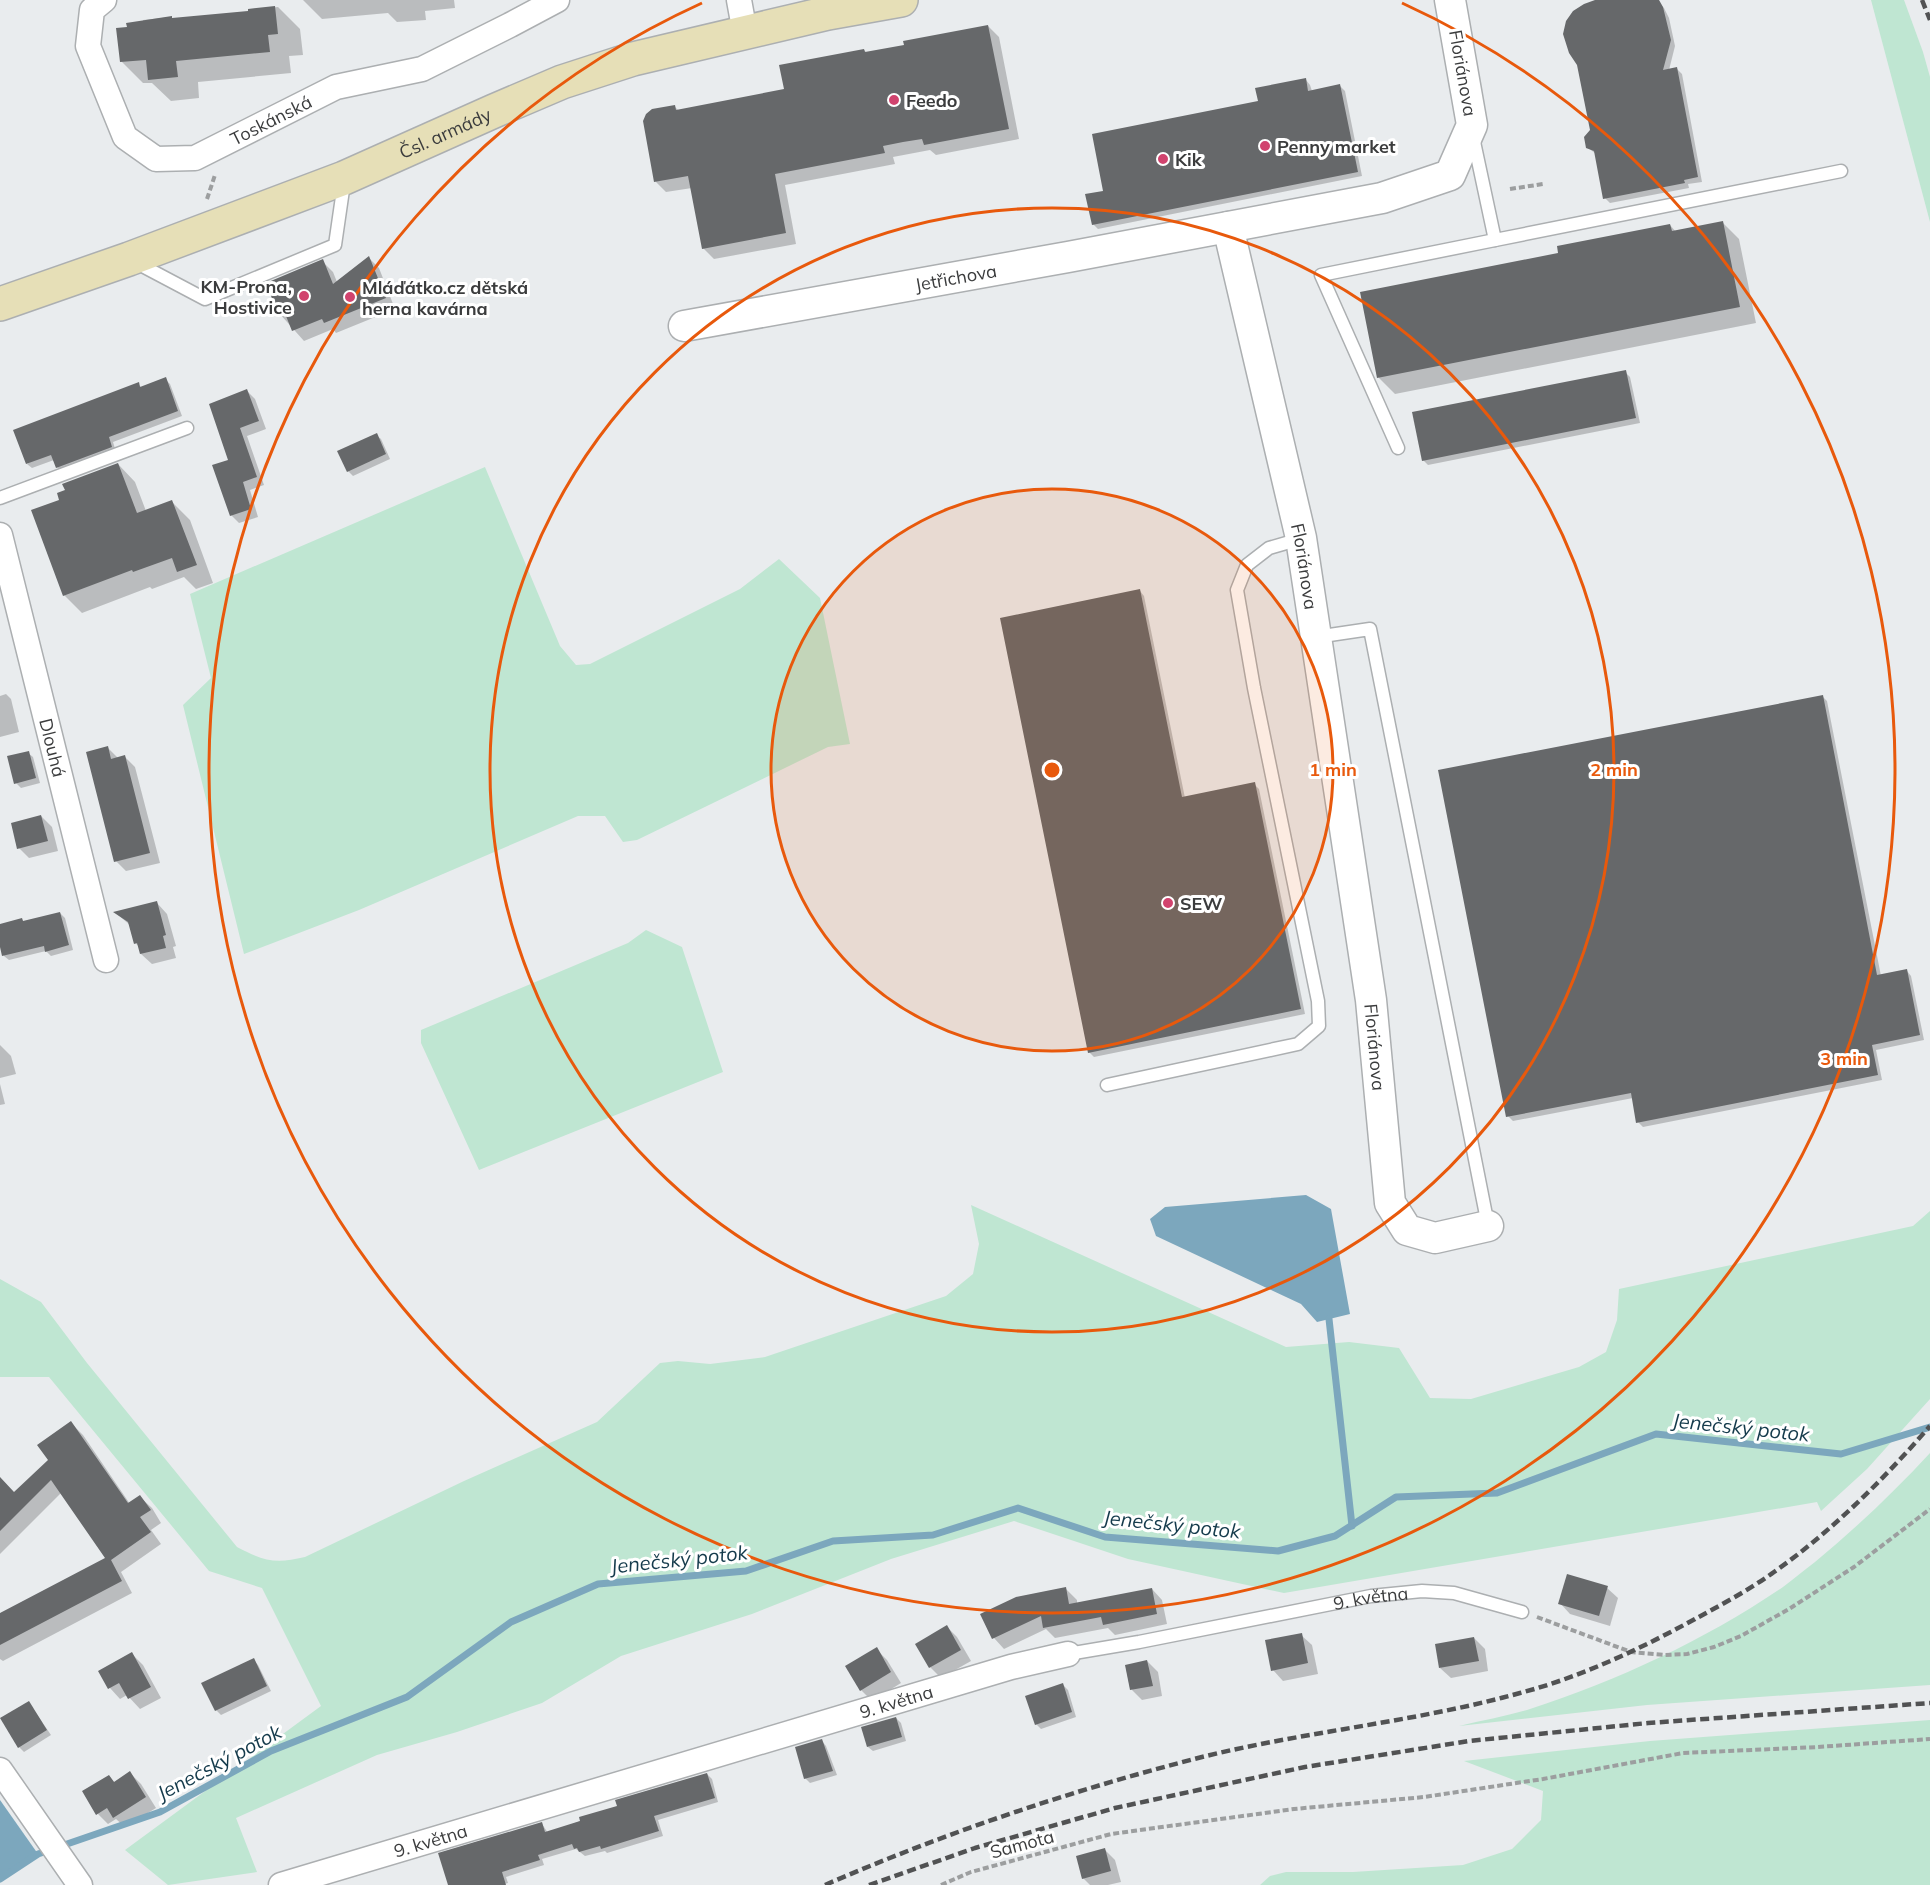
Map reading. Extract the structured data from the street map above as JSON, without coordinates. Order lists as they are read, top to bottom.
{
  "streets": {
    "main road": ["Čsl. armády"],
    "street": [
      "Floriánova",
      "Toskánská",
      "Jetřichova",
      "Dlouhá",
      "9. května"
    ],
    "path": ["Samota"]
  },
  "crossings": [
    ["Floriánova", "Jetřichova"]
  ],
  "water": ["Jenečský potok"],
  "places": [
    "Feedo",
    "Penny market",
    "Kik",
    "KM-Prona, Hostivice",
    "Mláďátko.cz dětská herna kavárna",
    "SEW"
  ],
  "rings": ["1 min", "2 min", "3 min"]
}
